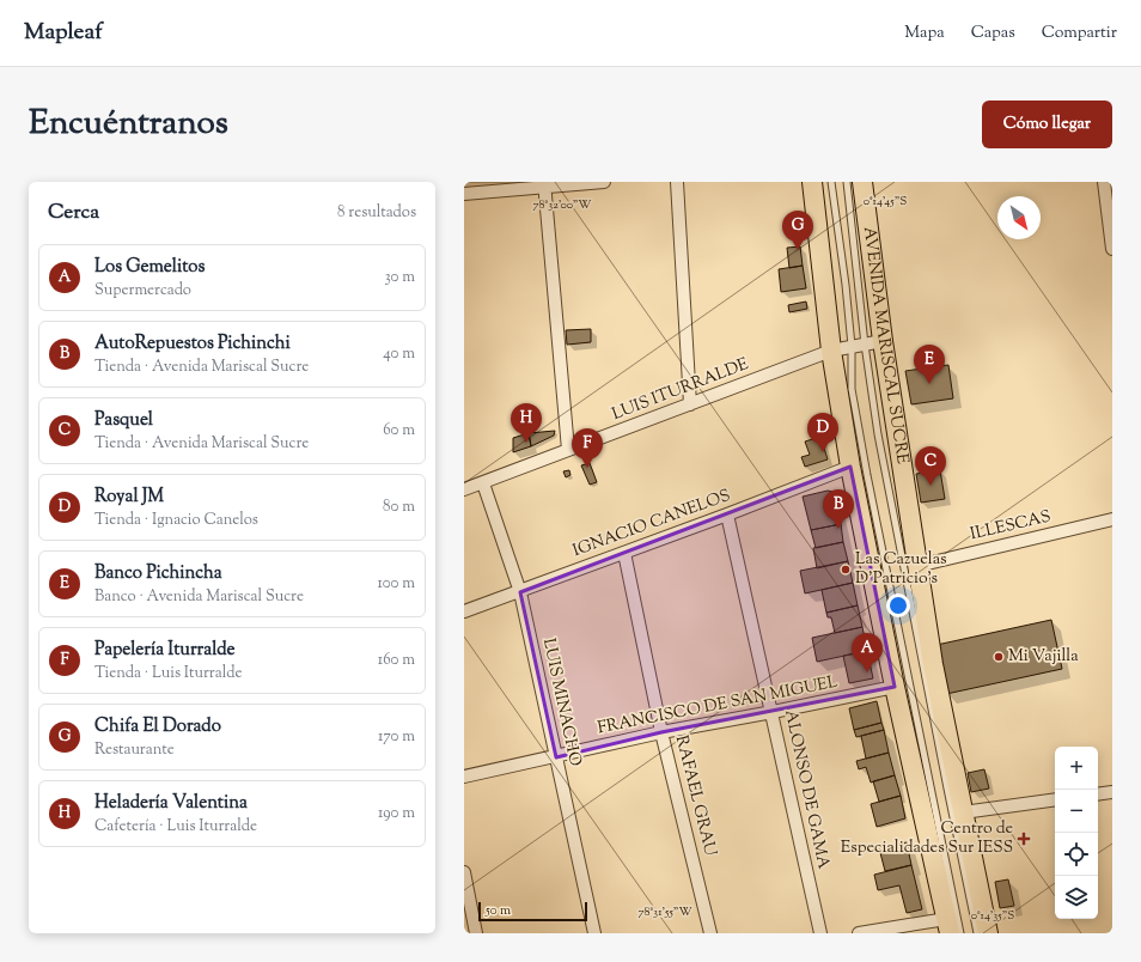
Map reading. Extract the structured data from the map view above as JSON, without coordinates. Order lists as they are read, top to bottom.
{
  "streets": {
    "main road": ["AVENIDA MARISCAL SUCRE"],
    "street": [
      "LUIS ITURRALDE",
      "IGNACIO CANELOS",
      "ILLESCAS",
      "LUIS MINACHO",
      "FRANCISCO DE SAN MIGUEL",
      "ALONSO DE GAMA",
      "RAFAEL GRAU"
    ]
  },
  "crossings": [
    ["AVENIDA MARISCAL SUCRE", "LUIS ITURRALDE"],
    ["AVENIDA MARISCAL SUCRE", "ILLESCAS"],
    ["LUIS ITURRALDE", "LUIS MINACHO"],
    ["IGNACIO CANELOS", "LUIS MINACHO"],
    ["IGNACIO CANELOS", "ALONSO DE GAMA"],
    ["IGNACIO CANELOS", "RAFAEL GRAU"],
    ["LUIS MINACHO", "FRANCISCO DE SAN MIGUEL"],
    ["FRANCISCO DE SAN MIGUEL", "ALONSO DE GAMA"],
    ["FRANCISCO DE SAN MIGUEL", "RAFAEL GRAU"]
  ],
  "places": {
    "other": ["Las Cazuelas D'Patricio's", "Mi Vajilla"],
    "health": ["Centro de Especialidades Sur IESS"]
  },
  "scale_bar": "50 m",
  "north": "bottom right",
  "page": {
    "header": "Mapleaf",
    "nav": ["Mapa", "Capas", "Compartir"],
    "title": "Encuéntranos",
    "buttons": "Cómo llegar",
    "heading": ["Cerca", "8 resultados"],
    "pins": [
      "G",
      "E",
      "H",
      "D",
      "F",
      "C",
      "B",
      "A"
    ],
    "list": [
      {
        "mark": "A",
        "name": "Los Gemelitos",
        "note": "Supermercado",
        "value": "30 m"
      },
      {
        "mark": "B",
        "name": "AutoRepuestos Pichinchi",
        "note": "Tienda · Avenida Mariscal Sucre",
        "value": "40 m"
      },
      {
        "mark": "C",
        "name": "Pasquel",
        "note": "Tienda · Avenida Mariscal Sucre",
        "value": "60 m"
      },
      {
        "mark": "D",
        "name": "Royal JM",
        "note": "Tienda · Ignacio Canelos",
        "value": "80 m"
      },
      {
        "mark": "E",
        "name": "Banco Pichincha",
        "note": "Banco · Avenida Mariscal Sucre",
        "value": "100 m"
      },
      {
        "mark": "F",
        "name": "Papelería Iturralde",
        "note": "Tienda · Luis Iturralde",
        "value": "160 m"
      },
      {
        "mark": "G",
        "name": "Chifa El Dorado",
        "note": "Restaurante",
        "value": "170 m"
      },
      {
        "mark": "H",
        "name": "Heladería Valentina",
        "note": "Cafetería · Luis Iturralde",
        "value": "190 m"
      }
    ],
    "map_buttons": ["+", "−"],
    "scale": "50 m"
  },
  "coordinates": [
    "0°14'45\"S",
    "78°32'00\"W",
    "78°31'55\"W",
    "0°14'35\"S"
  ]
}
